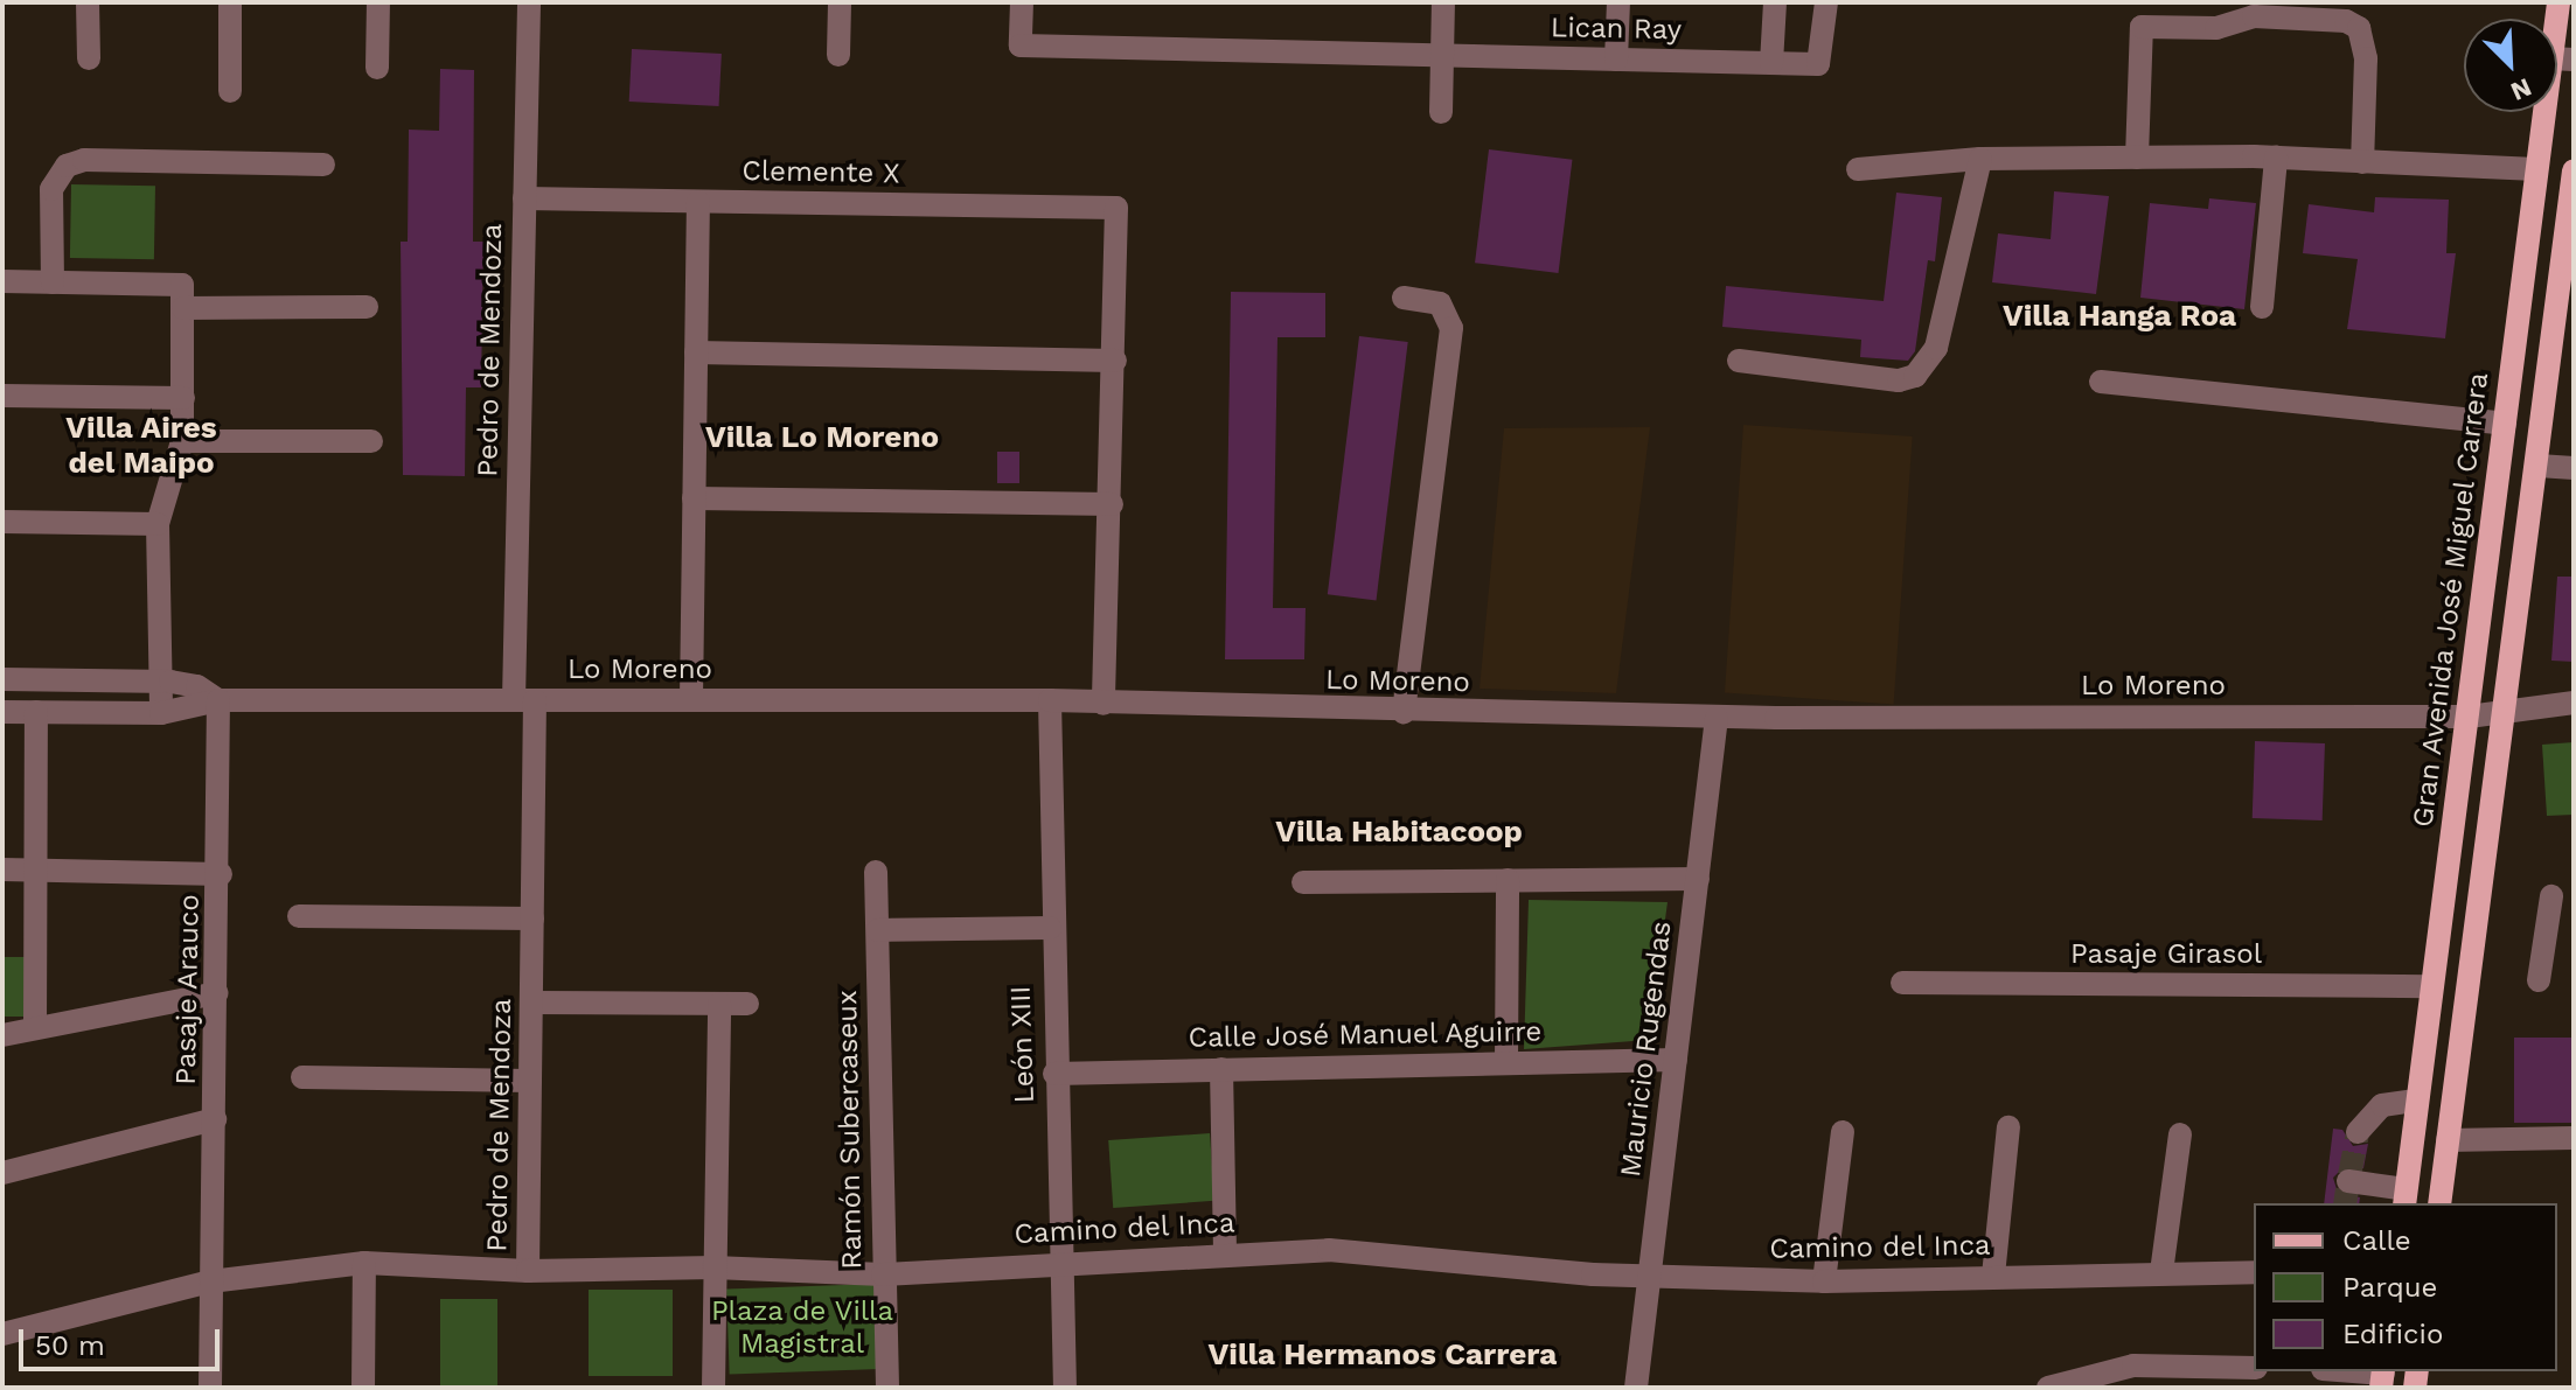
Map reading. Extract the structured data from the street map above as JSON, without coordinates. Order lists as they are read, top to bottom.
{
  "streets": {
    "main road": ["Gran Avenida José Miguel Carrera"],
    "street": [
      "Lican Ray",
      "Clemente X",
      "Pedro de Mendoza",
      "Lo Moreno",
      "Pasaje Girasol",
      "Pasaje Arauco",
      "Calle José Manuel Aguirre",
      "León XIII",
      "Mauricio Rugendas",
      "Ramón Subercaseux",
      "Camino del Inca"
    ]
  },
  "crossings": [
    ["Clemente X", "Pedro de Mendoza"],
    ["Pedro de Mendoza", "Lo Moreno"],
    ["Pedro de Mendoza", "Camino del Inca"],
    ["Gran Avenida José Miguel Carrera", "Lo Moreno"],
    ["Gran Avenida José Miguel Carrera", "Pasaje Girasol"],
    ["Lo Moreno", "Pasaje Arauco"],
    ["Lo Moreno", "León XIII"],
    ["Lo Moreno", "Mauricio Rugendas"],
    ["Pasaje Arauco", "Camino del Inca"],
    ["Calle José Manuel Aguirre", "León XIII"],
    ["Calle José Manuel Aguirre", "Mauricio Rugendas"],
    ["León XIII", "Camino del Inca"],
    ["Mauricio Rugendas", "Camino del Inca"],
    ["Ramón Subercaseux", "Camino del Inca"]
  ],
  "districts": [
    "Villa Hanga Roa",
    "Villa Aires del Maipo",
    "Villa Lo Moreno",
    "Villa Habitacoop",
    "Villa Hermanos Carrera"
  ],
  "parks": ["Plaza de Villa Magistral"],
  "legend": ["Calle", "Parque", "Edificio"],
  "scale_bar": "50 m",
  "north": "bottom right"
}
